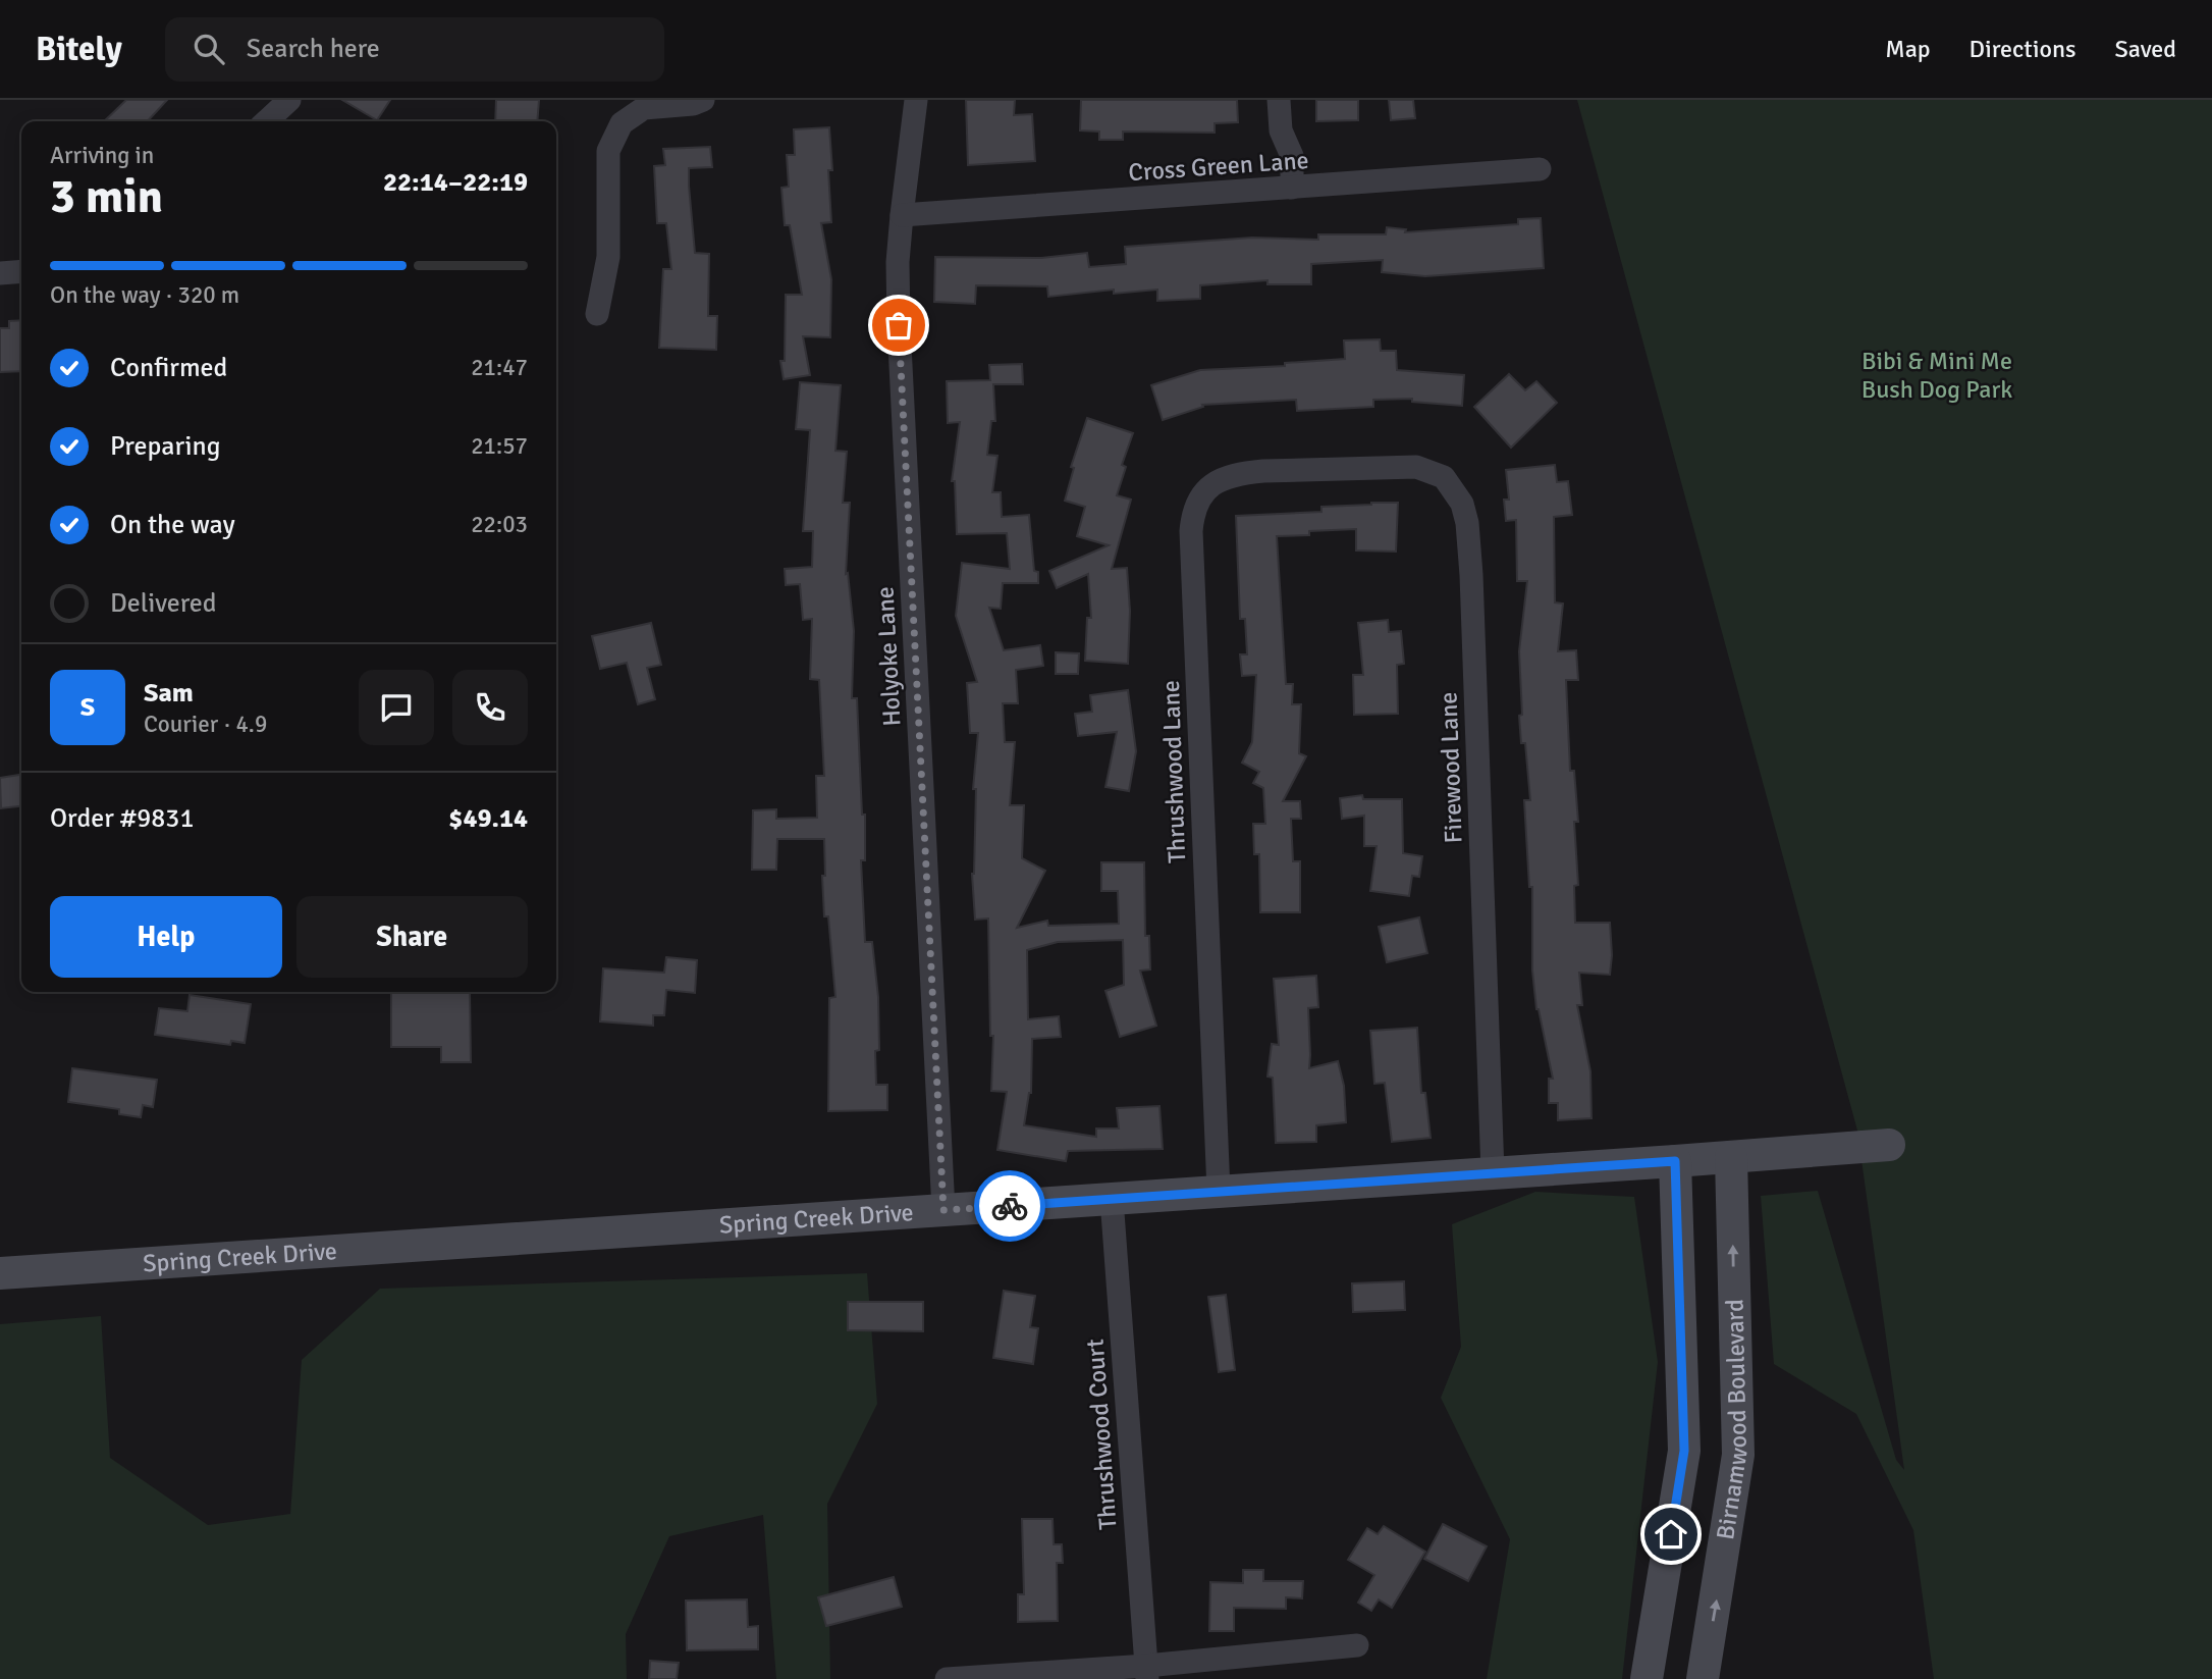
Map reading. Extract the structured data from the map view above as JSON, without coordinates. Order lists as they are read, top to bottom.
{
  "streets": {
    "street": [
      "Cross Green Lane",
      "Holyoke Lane",
      "Firewood Lane",
      "Thrushwood Lane",
      "Spring Creek Drive",
      "Birnamwood Boulevard",
      "Thrushwood Court"
    ]
  },
  "crossings": [
    ["Cross Green Lane", "Holyoke Lane"],
    ["Holyoke Lane", "Spring Creek Drive"],
    ["Firewood Lane", "Thrushwood Lane"],
    ["Firewood Lane", "Spring Creek Drive"],
    ["Thrushwood Lane", "Spring Creek Drive"],
    ["Spring Creek Drive", "Birnamwood Boulevard"],
    ["Spring Creek Drive", "Thrushwood Court"]
  ],
  "parks": ["Bibi & Mini Me Bush Dog Park"],
  "page": {
    "header": "Bitely",
    "search": "Search here",
    "nav": ["Map", "Directions", "Saved"],
    "heading": ["3 min", "Arriving in", "22:14–22:19"],
    "panel": [
      "Sam",
      "Courier · 4.9",
      "Order #9831",
      "$49.14"
    ],
    "bar": "On the way · 320 m",
    "list": [
      ["Confirmed", "21:47"],
      ["Preparing", "21:57"],
      ["On the way", "22:03"],
      "Delivered"
    ],
    "round": "S",
    "buttons": ["Help", "Share"]
  }
}
